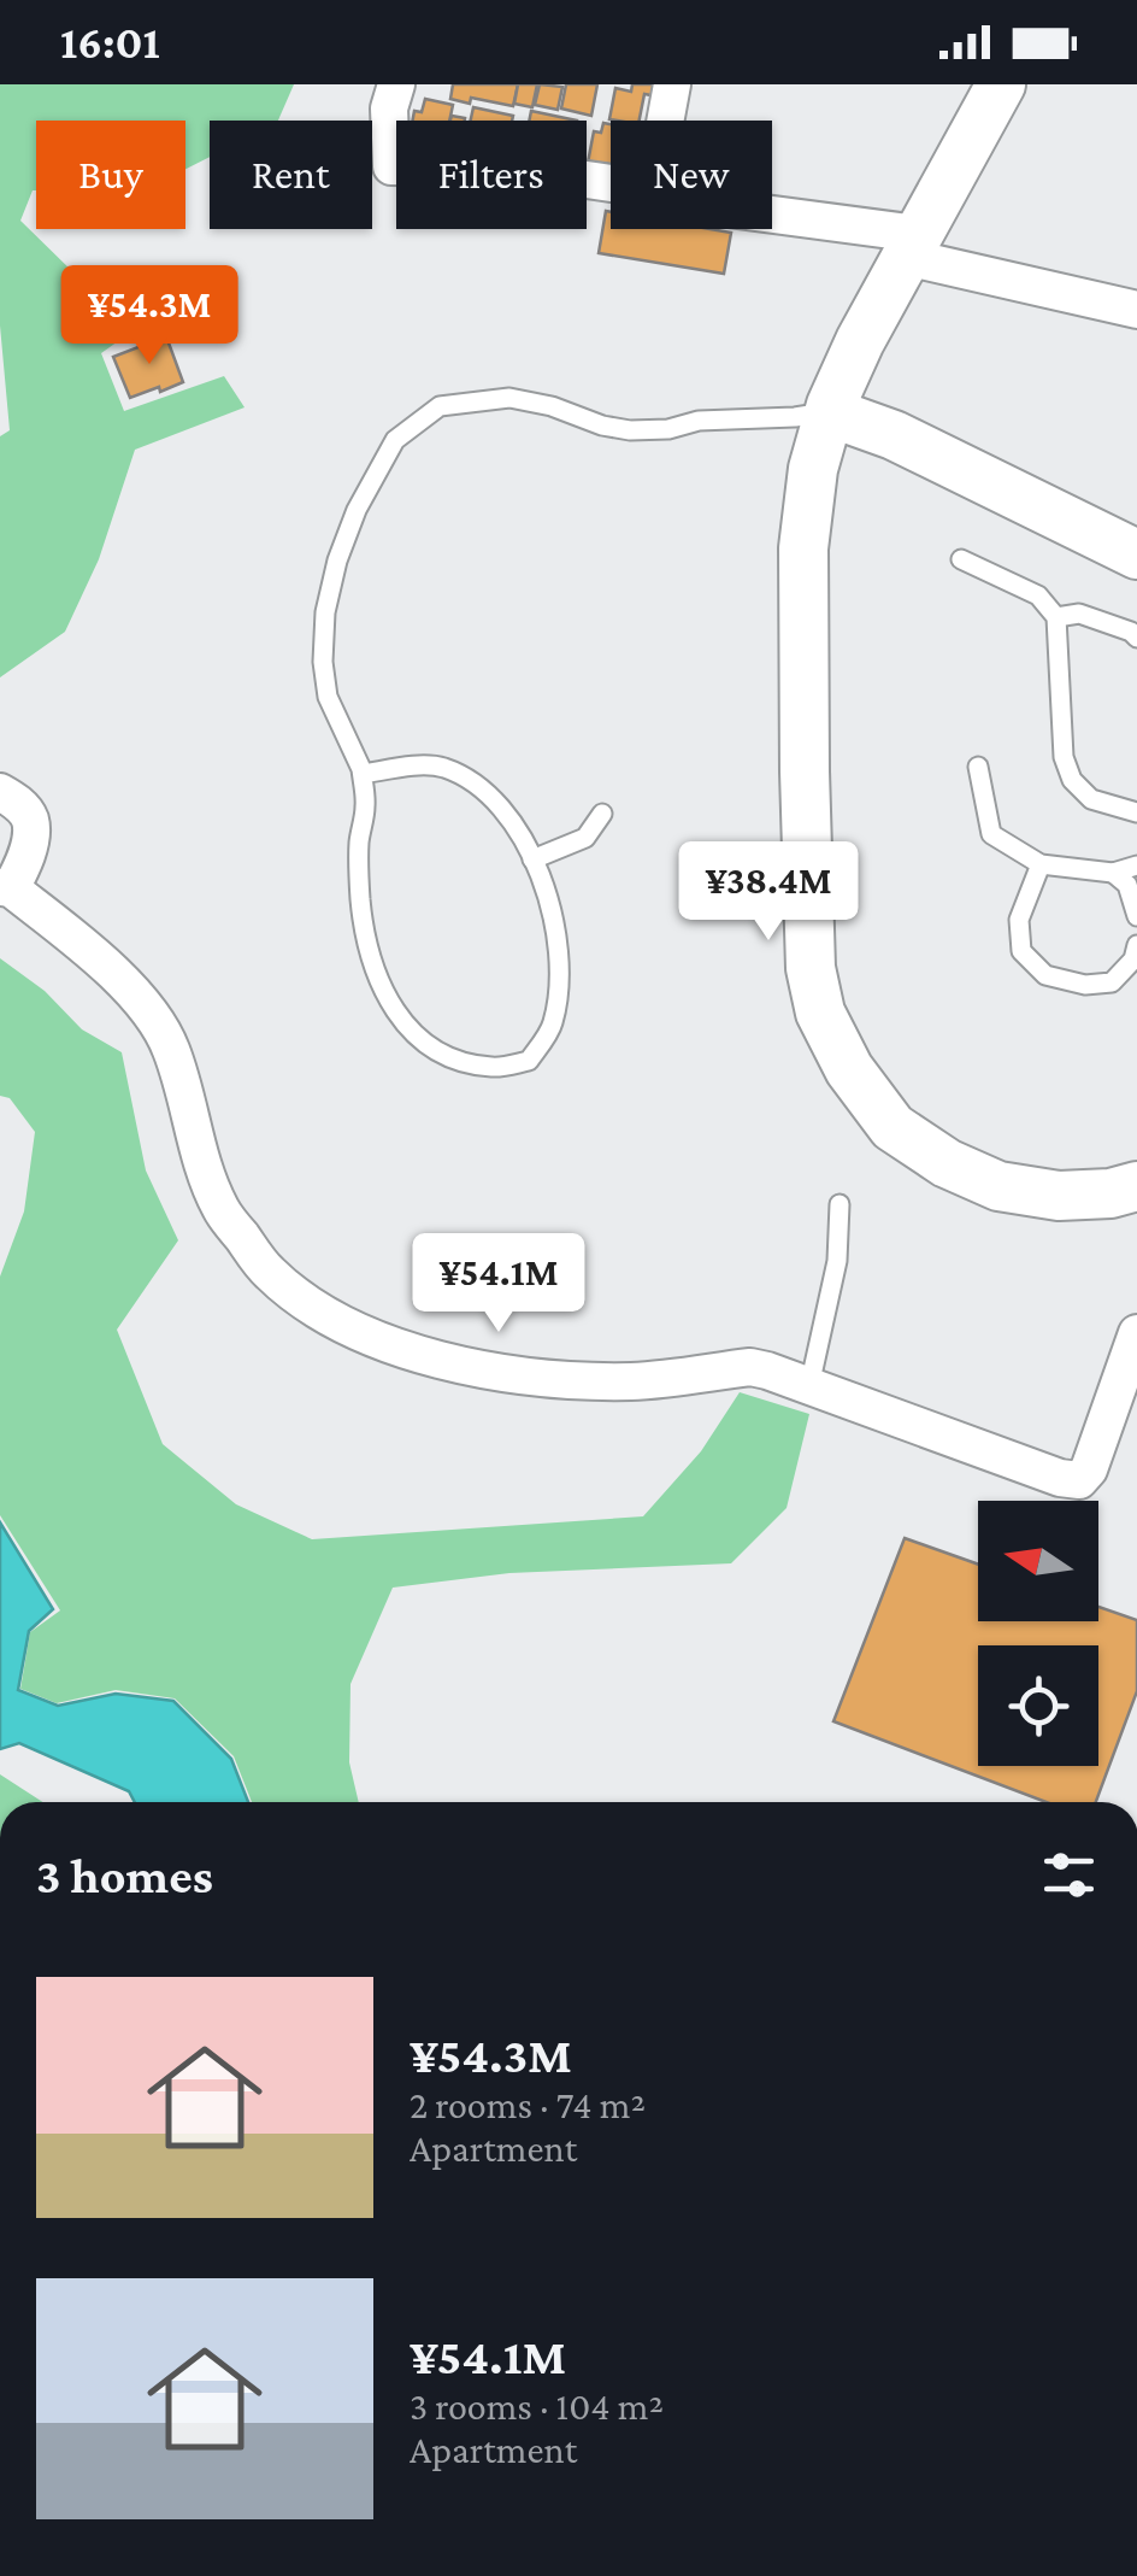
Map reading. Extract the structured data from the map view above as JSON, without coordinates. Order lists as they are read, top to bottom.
{
  "north": "left",
  "page": {
    "status": "16:01",
    "chip": [
      "Buy",
      "Rent",
      "Filters",
      "New"
    ],
    "price": ["¥54.3M", "¥38.4M", "¥54.1M"],
    "heading": "3 homes",
    "list": [
      {
        "name": "¥54.3M",
        "note": "2 rooms · 74 m² · Apartment"
      },
      {
        "name": "¥54.1M",
        "note": "3 rooms · 104 m² · Apartment"
      }
    ]
  }
}
